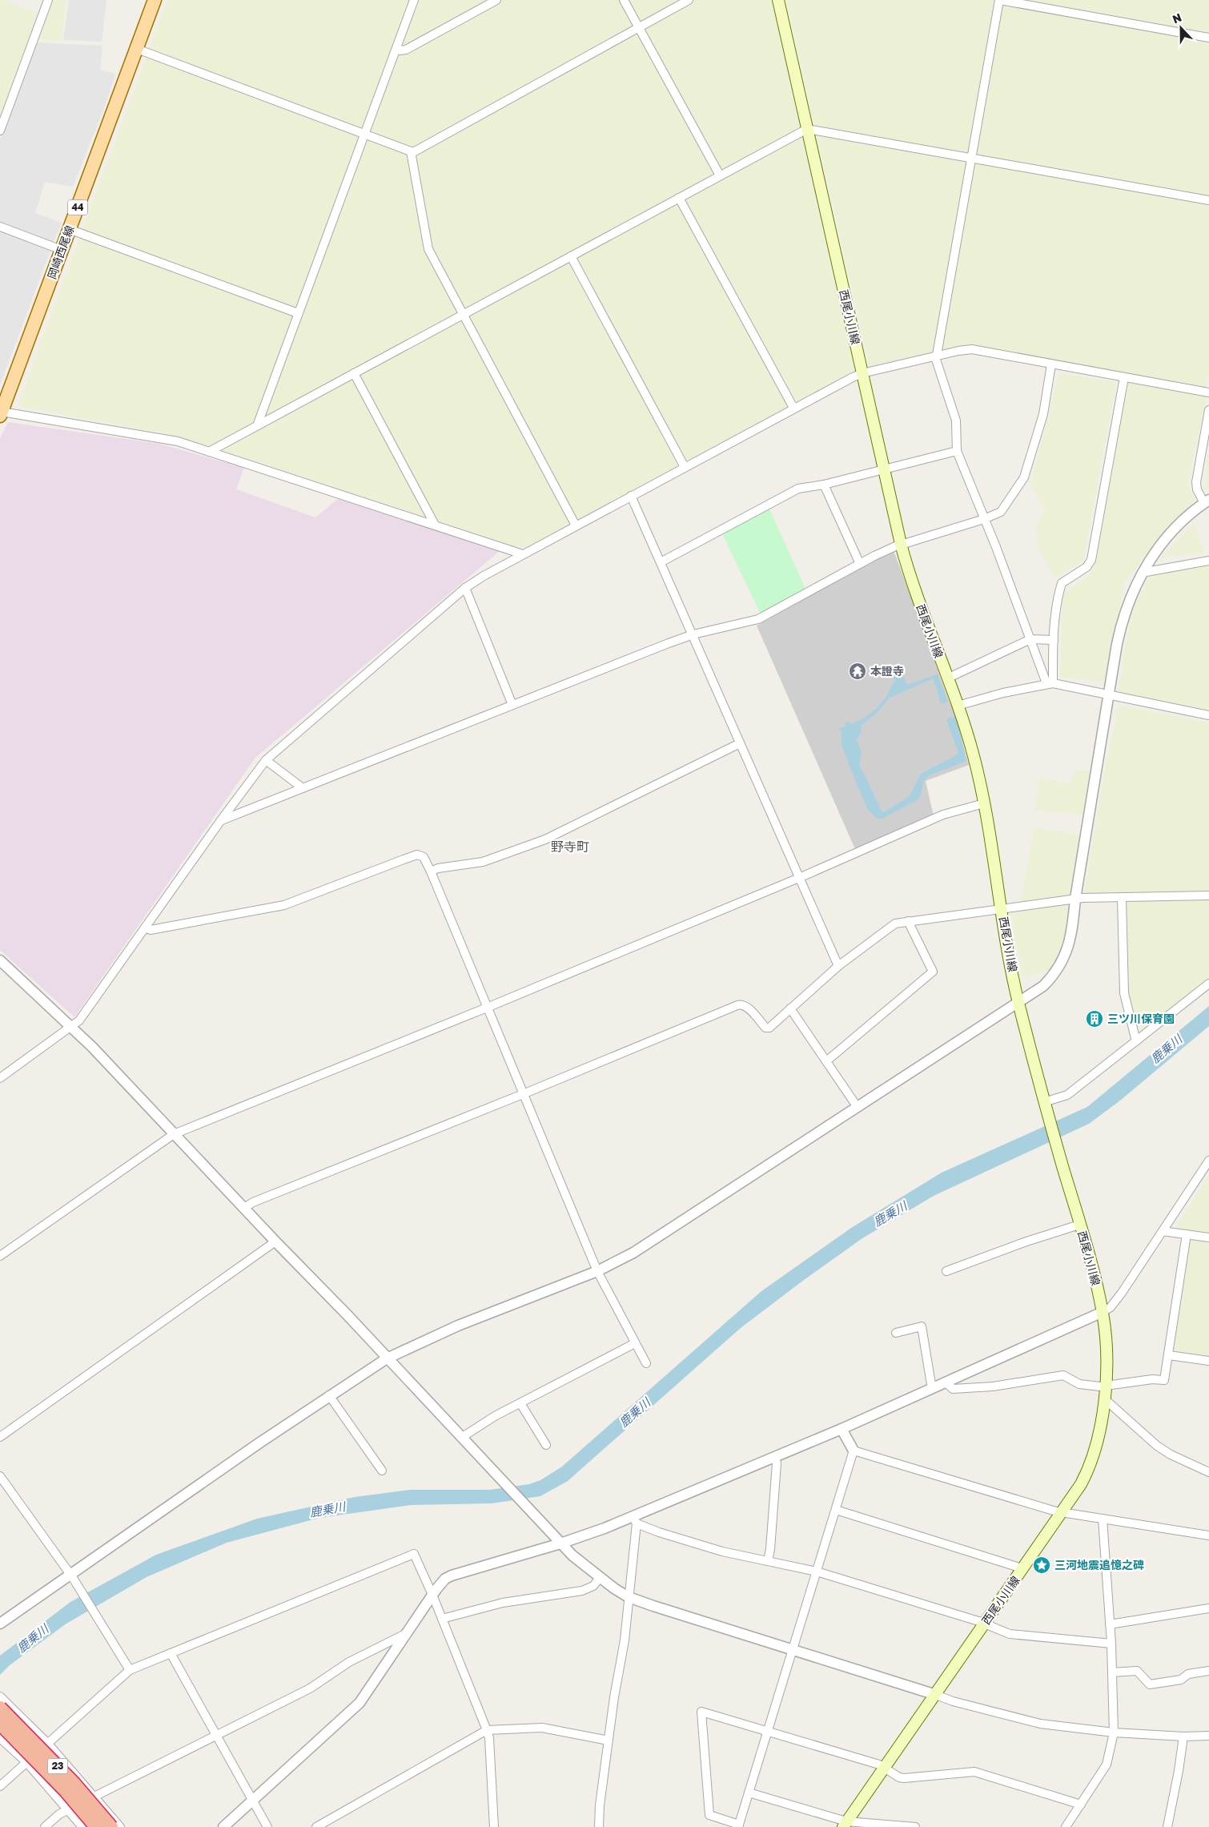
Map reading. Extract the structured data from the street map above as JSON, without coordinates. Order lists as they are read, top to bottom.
{
  "streets": {
    "highway": ["23"],
    "main road": ["44", "岡崎西尾線", "西尾小川線"]
  },
  "districts": ["野寺町"],
  "water": ["鹿乗川"],
  "places": {
    "temple": ["本證寺"],
    "building": ["三ツ川保育園"],
    "place": ["三河地震追憶之碑"]
  },
  "north": "top"
}
